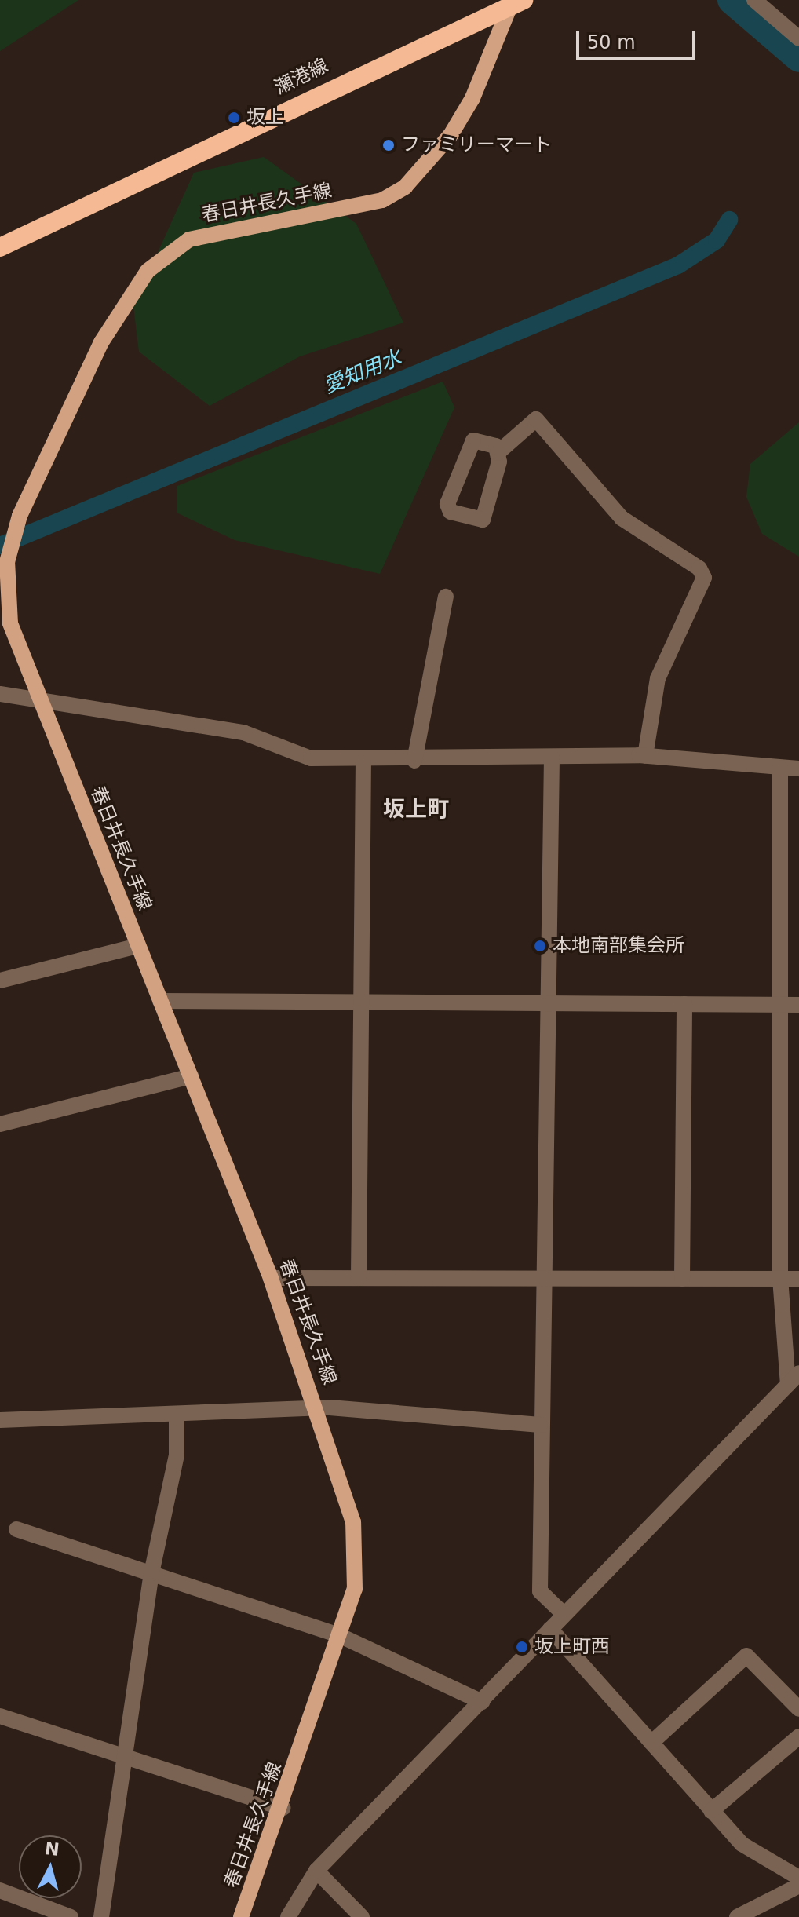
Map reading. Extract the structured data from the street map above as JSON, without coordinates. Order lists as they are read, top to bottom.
{
  "streets": {
    "highway": ["瀬港線"],
    "main road": ["春日井長久手線"]
  },
  "crossings": [
    ["瀬港線", "春日井長久手線"]
  ],
  "districts": ["坂上町"],
  "water": ["愛知用水"],
  "places": [
    "坂上",
    "ファミリーマート",
    "本地南部集会所",
    "坂上町西"
  ],
  "scale_bar": "50 m",
  "north": "top"
}
